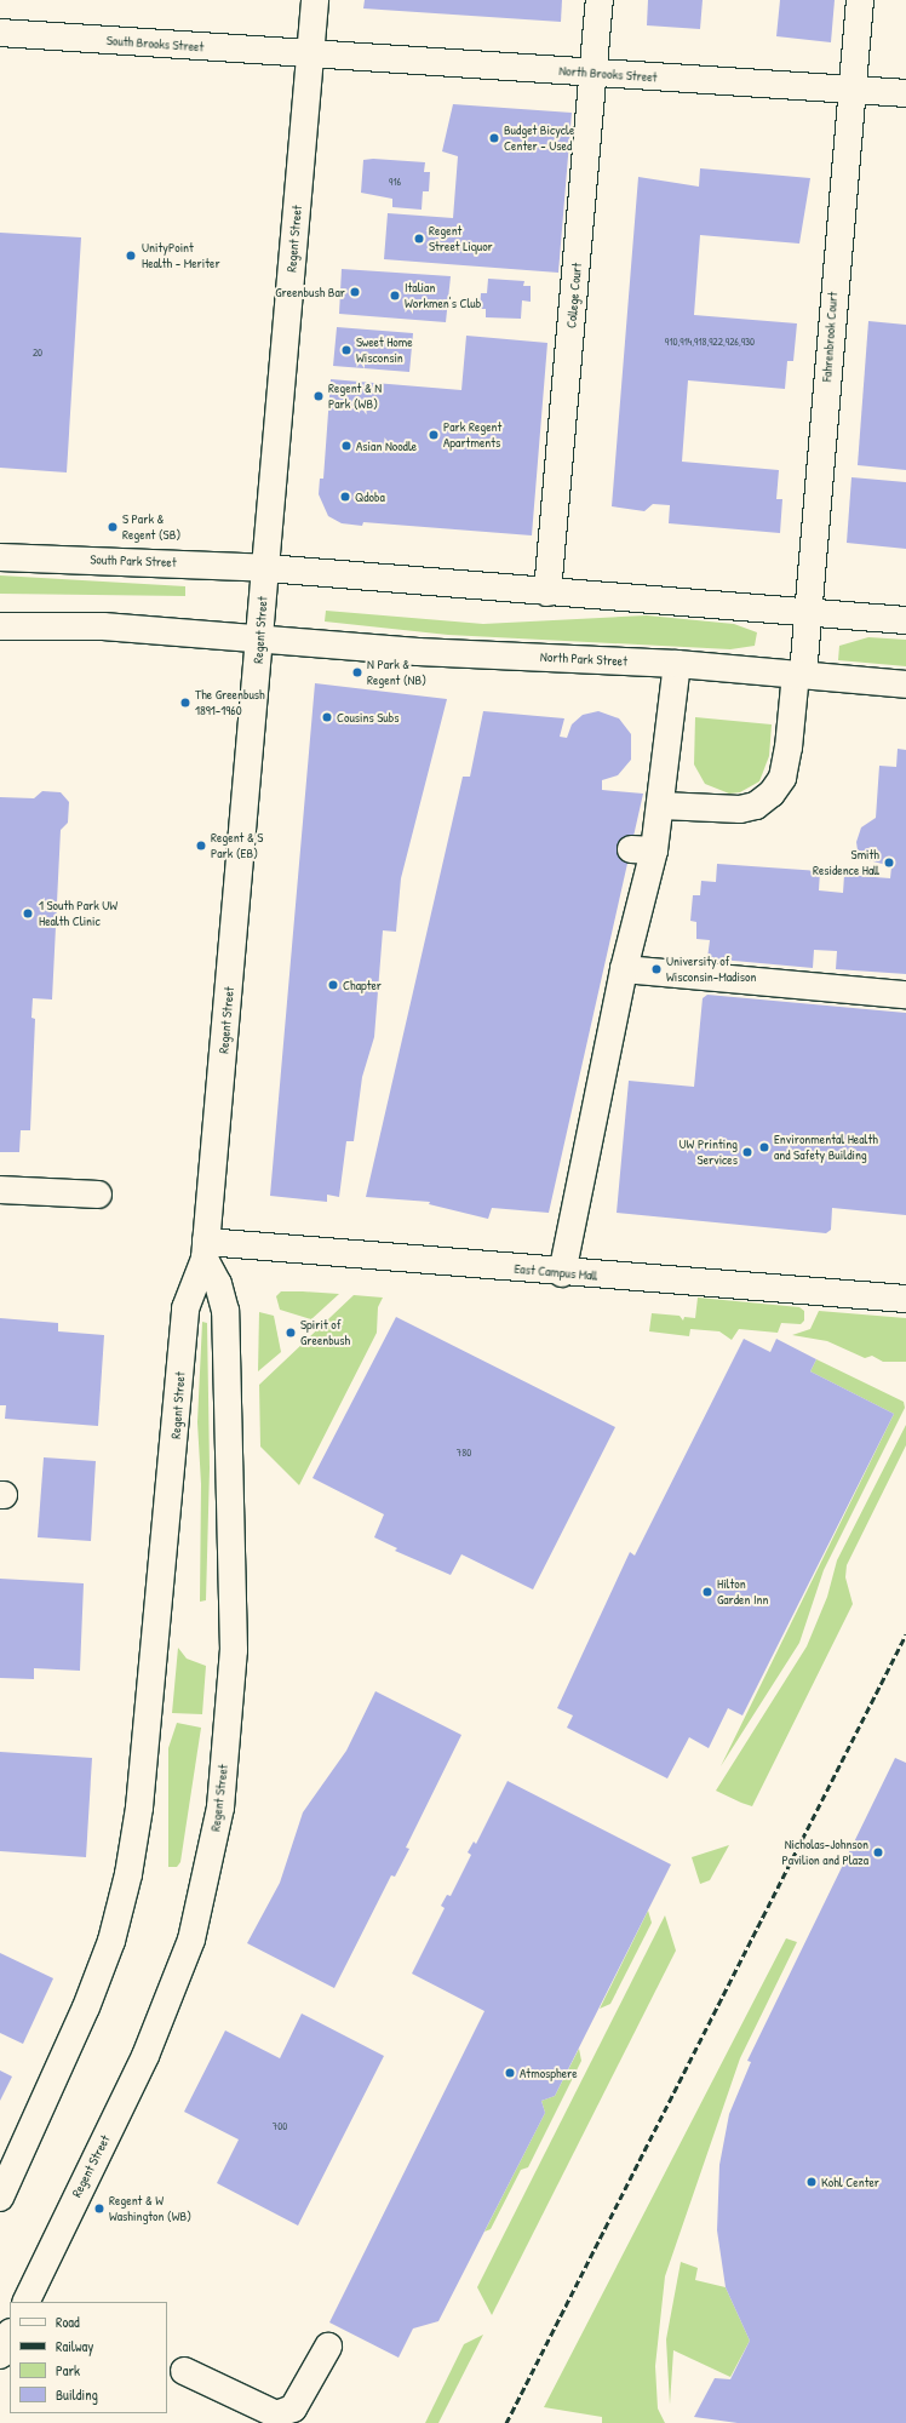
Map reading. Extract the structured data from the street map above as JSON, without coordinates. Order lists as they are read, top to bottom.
{
  "streets": {
    "main road": [
      "South Brooks Street",
      "North Brooks Street",
      "Regent Street",
      "College Court",
      "Fahrenbrook Court",
      "South Park Street",
      "North Park Street",
      "East Campus Mall"
    ]
  },
  "crossings": [
    ["South Brooks Street", "North Brooks Street"],
    ["South Brooks Street", "Regent Street"],
    ["North Brooks Street", "Regent Street"],
    ["North Brooks Street", "College Court"],
    ["North Brooks Street", "Fahrenbrook Court"],
    ["Regent Street", "South Park Street"],
    ["Regent Street", "North Park Street"],
    ["Regent Street", "East Campus Mall"],
    ["Fahrenbrook Court", "North Park Street"]
  ],
  "places": [
    "Budget Bicycle Center - Used",
    "Regent Street Liquor",
    "UnityPoint Health - Meriter",
    "Greenbush Bar",
    "Italian Workmen's Club",
    "Sweet Home Wisconsin",
    "Regent & N Park (WB)",
    "Park Regent Apartments",
    "Asian Noodle",
    "Qdoba",
    "S Park & Regent (SB)",
    "N Park & Regent (NB)",
    "The Greenbush 1891-1960",
    "Cousins Subs",
    "Regent & S Park (EB)",
    "Smith Residence Hall",
    "1 South Park UW Health Clinic",
    "University of Wisconsin-Madison",
    "Chapter",
    "Environmental Health and Safety Building",
    "UW Printing Services",
    "Spirit of Greenbush",
    "Hilton Garden Inn",
    "Nicholas-Johnson Pavilion and Plaza",
    "Atmosphere",
    "Kohl Center",
    "Regent & W Washington (WB)"
  ],
  "house_numbers": [
    "916",
    "910,914,918,922,926,930",
    "20",
    "780",
    "700"
  ],
  "legend": [
    "Road",
    "Railway",
    "Park",
    "Building"
  ]
}
